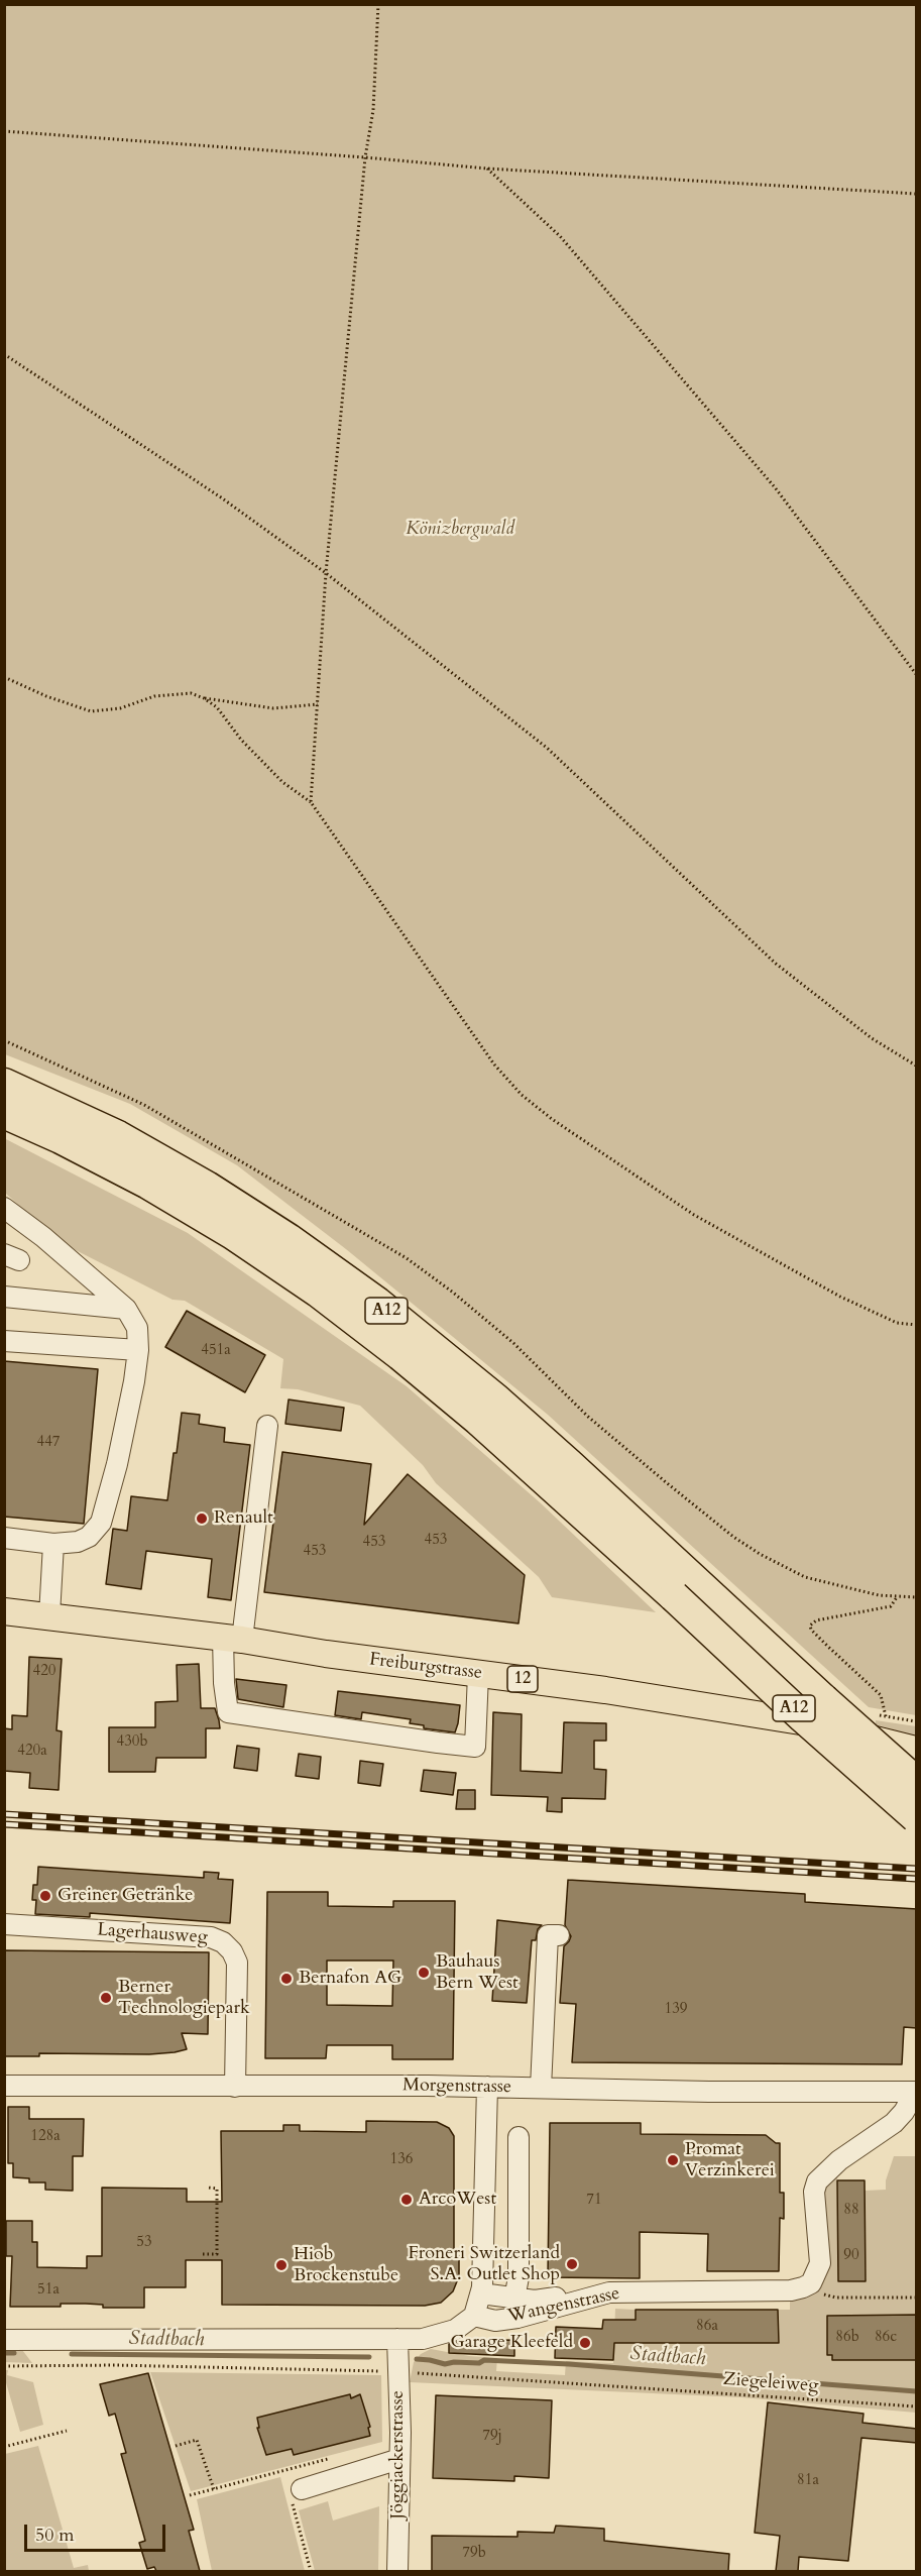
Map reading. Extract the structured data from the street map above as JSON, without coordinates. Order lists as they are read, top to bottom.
{
  "streets": {
    "highway": ["A12"],
    "main road": ["Freiburgstrasse", "12"],
    "street": [
      "Lagerhausweg",
      "Morgenstrasse",
      "Wangenstrasse",
      "Jöggiackerstrasse"
    ],
    "path": ["Ziegeleiweg"]
  },
  "crossings": [
    ["Lagerhausweg", "Morgenstrasse"]
  ],
  "water": ["Stadtbach"],
  "parks": ["Könizbergwald"],
  "places": [
    "Renault",
    "Greiner Getränke",
    "Bauhaus Bern West",
    "Bernafon AG",
    "Berner Technologiepark",
    "Promat Verzinkerei",
    "ArcoWest",
    "Froneri Switzerland S.A. Outlet Shop",
    "Hiob Brockenstube",
    "Garage Kleefeld"
  ],
  "house_numbers": [
    "451a",
    "447",
    "453",
    "453",
    "453",
    "420",
    "430b",
    "420a",
    "139",
    "128a",
    "136",
    "71",
    "88",
    "53",
    "90",
    "51a",
    "86a",
    "86b",
    "86c",
    "79j",
    "81a",
    "79b"
  ],
  "scale_bar": "50 m"
}
